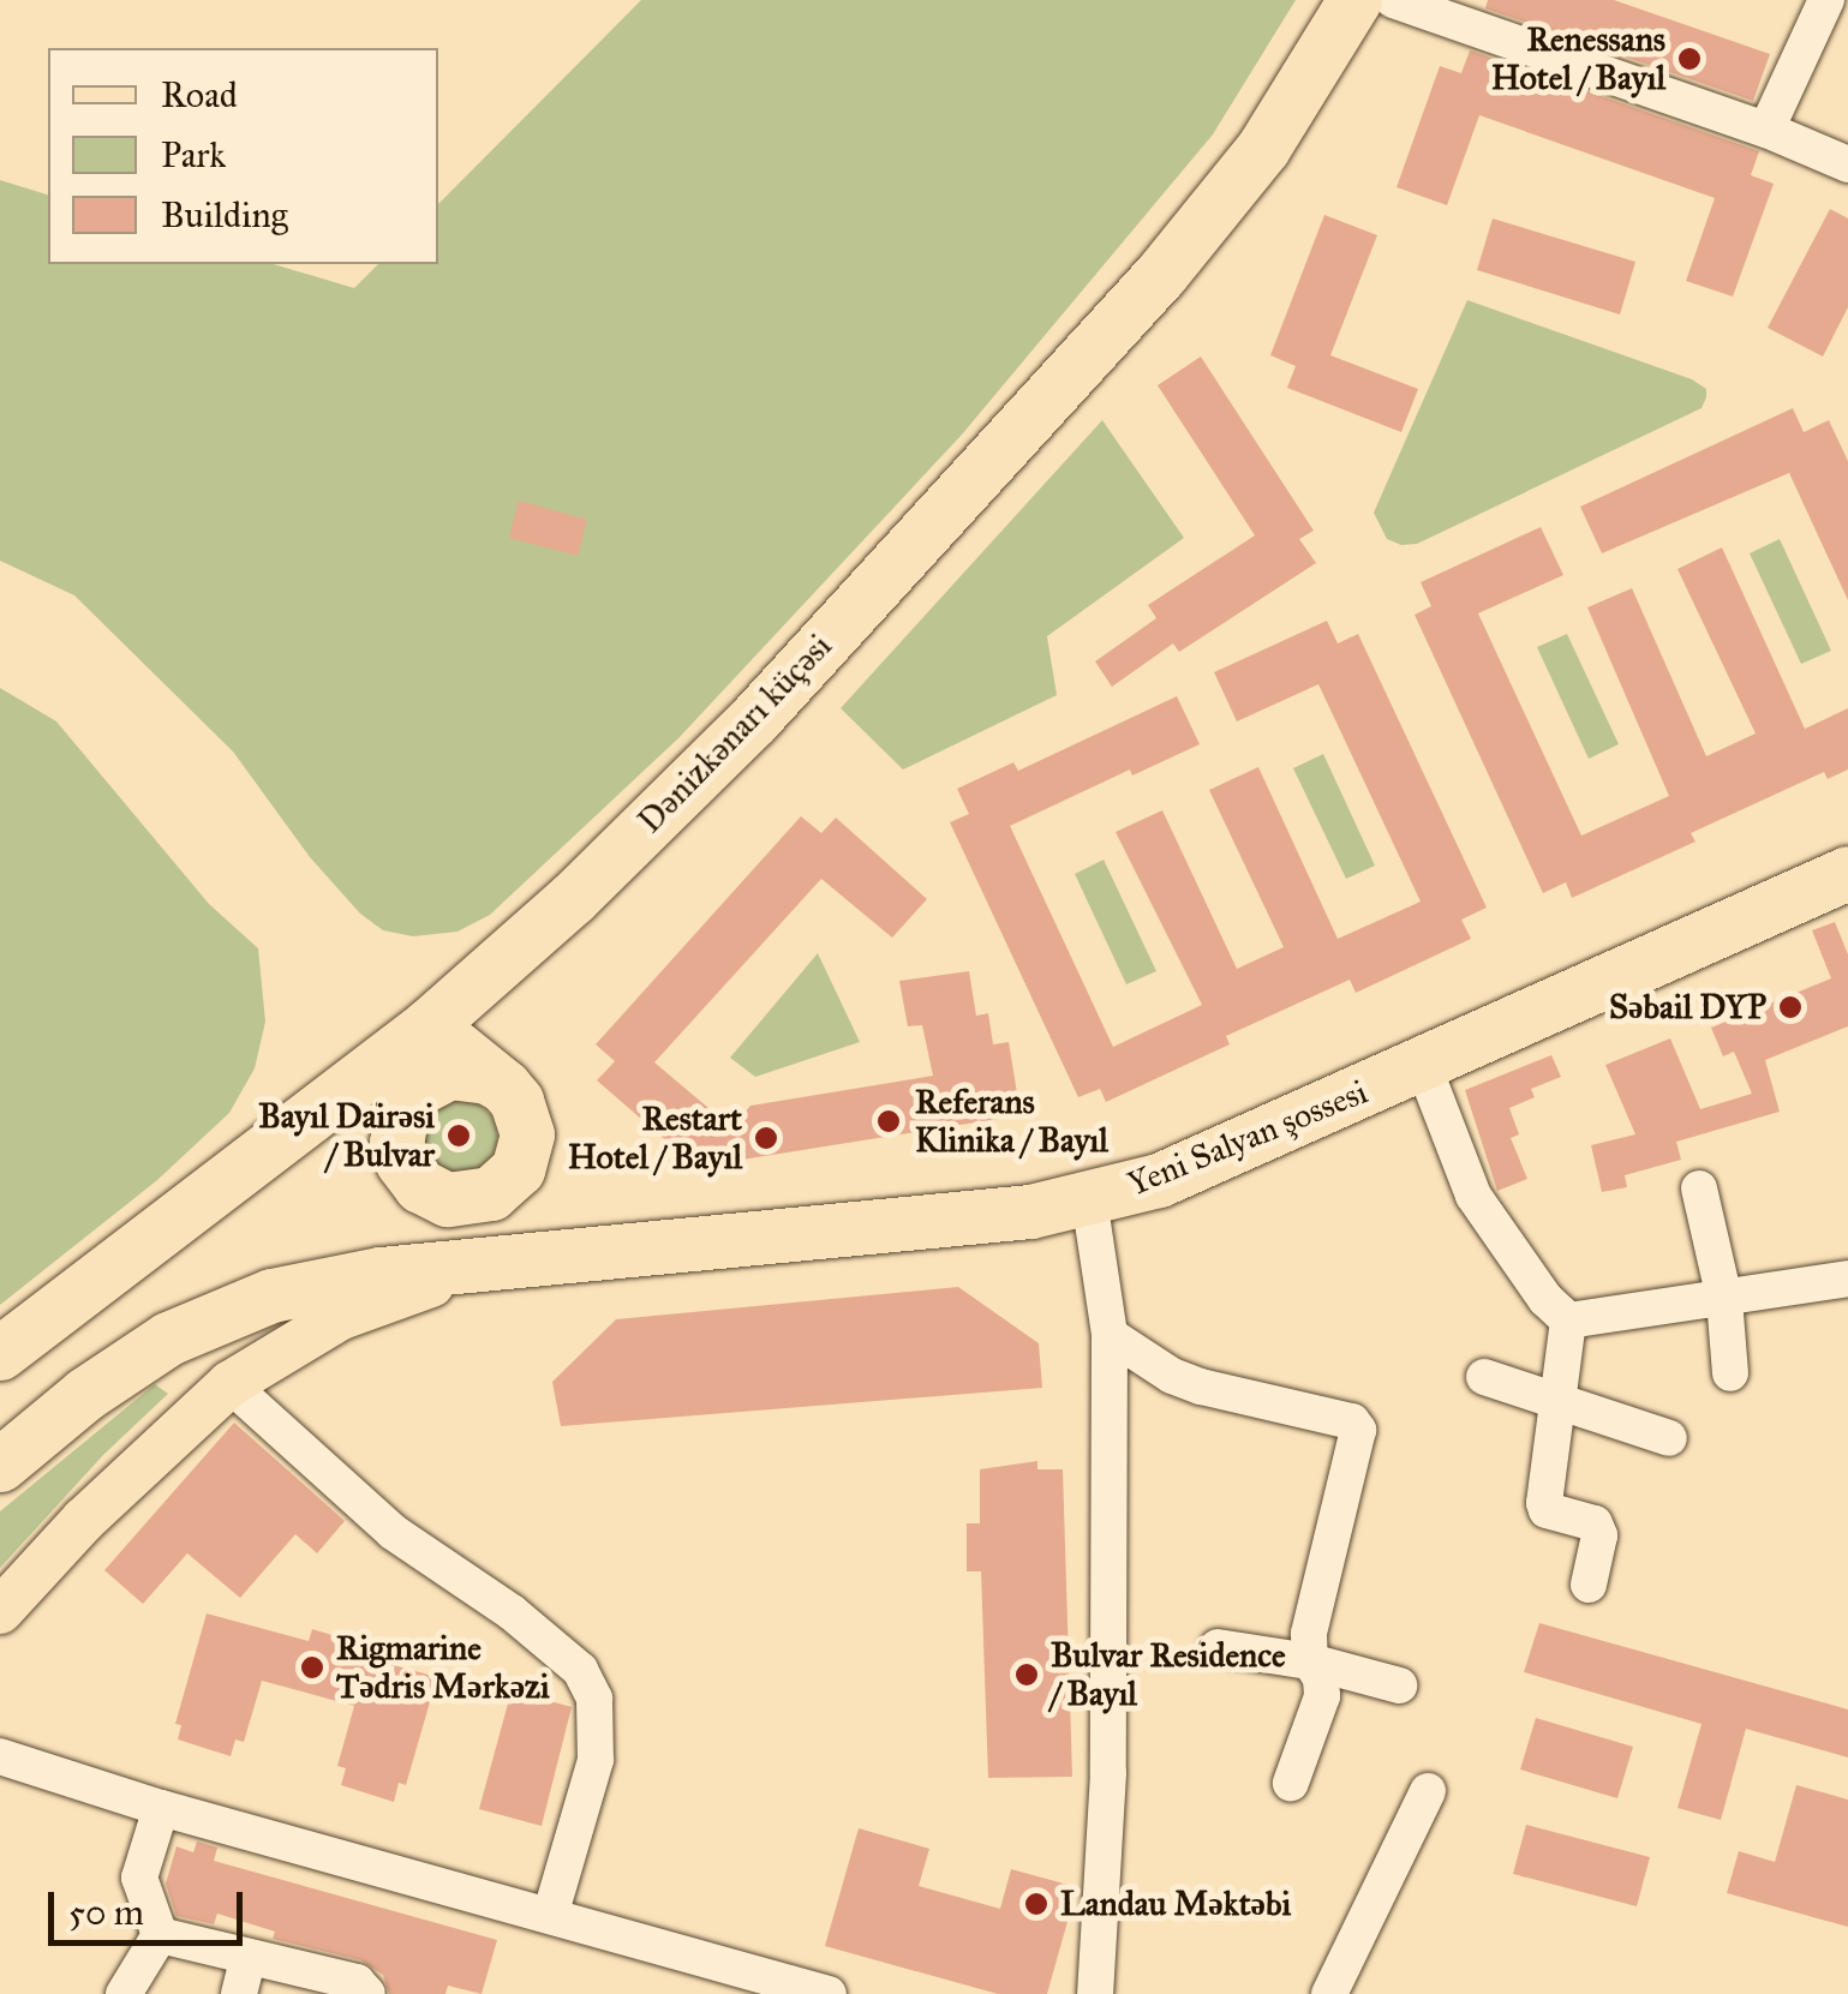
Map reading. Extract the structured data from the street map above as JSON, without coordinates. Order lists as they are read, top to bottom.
{
  "streets": {
    "highway": ["Dənizkənarı küçəsi", "Yeni Salyan şossesi"]
  },
  "places": [
    "Renessans Hotel / Bayıl",
    "Səbail DYP",
    "Referans Klinika / Bayıl",
    "Bayıl Dairəsi / Bulvar",
    "Restart Hotel / Bayıl",
    "Rigmarine Tədris Mərkəzi",
    "Bulvar Residence / Bayıl",
    "Landau Məktəbi"
  ],
  "legend": ["Road", "Park", "Building"],
  "scale_bar": "50 m"
}
